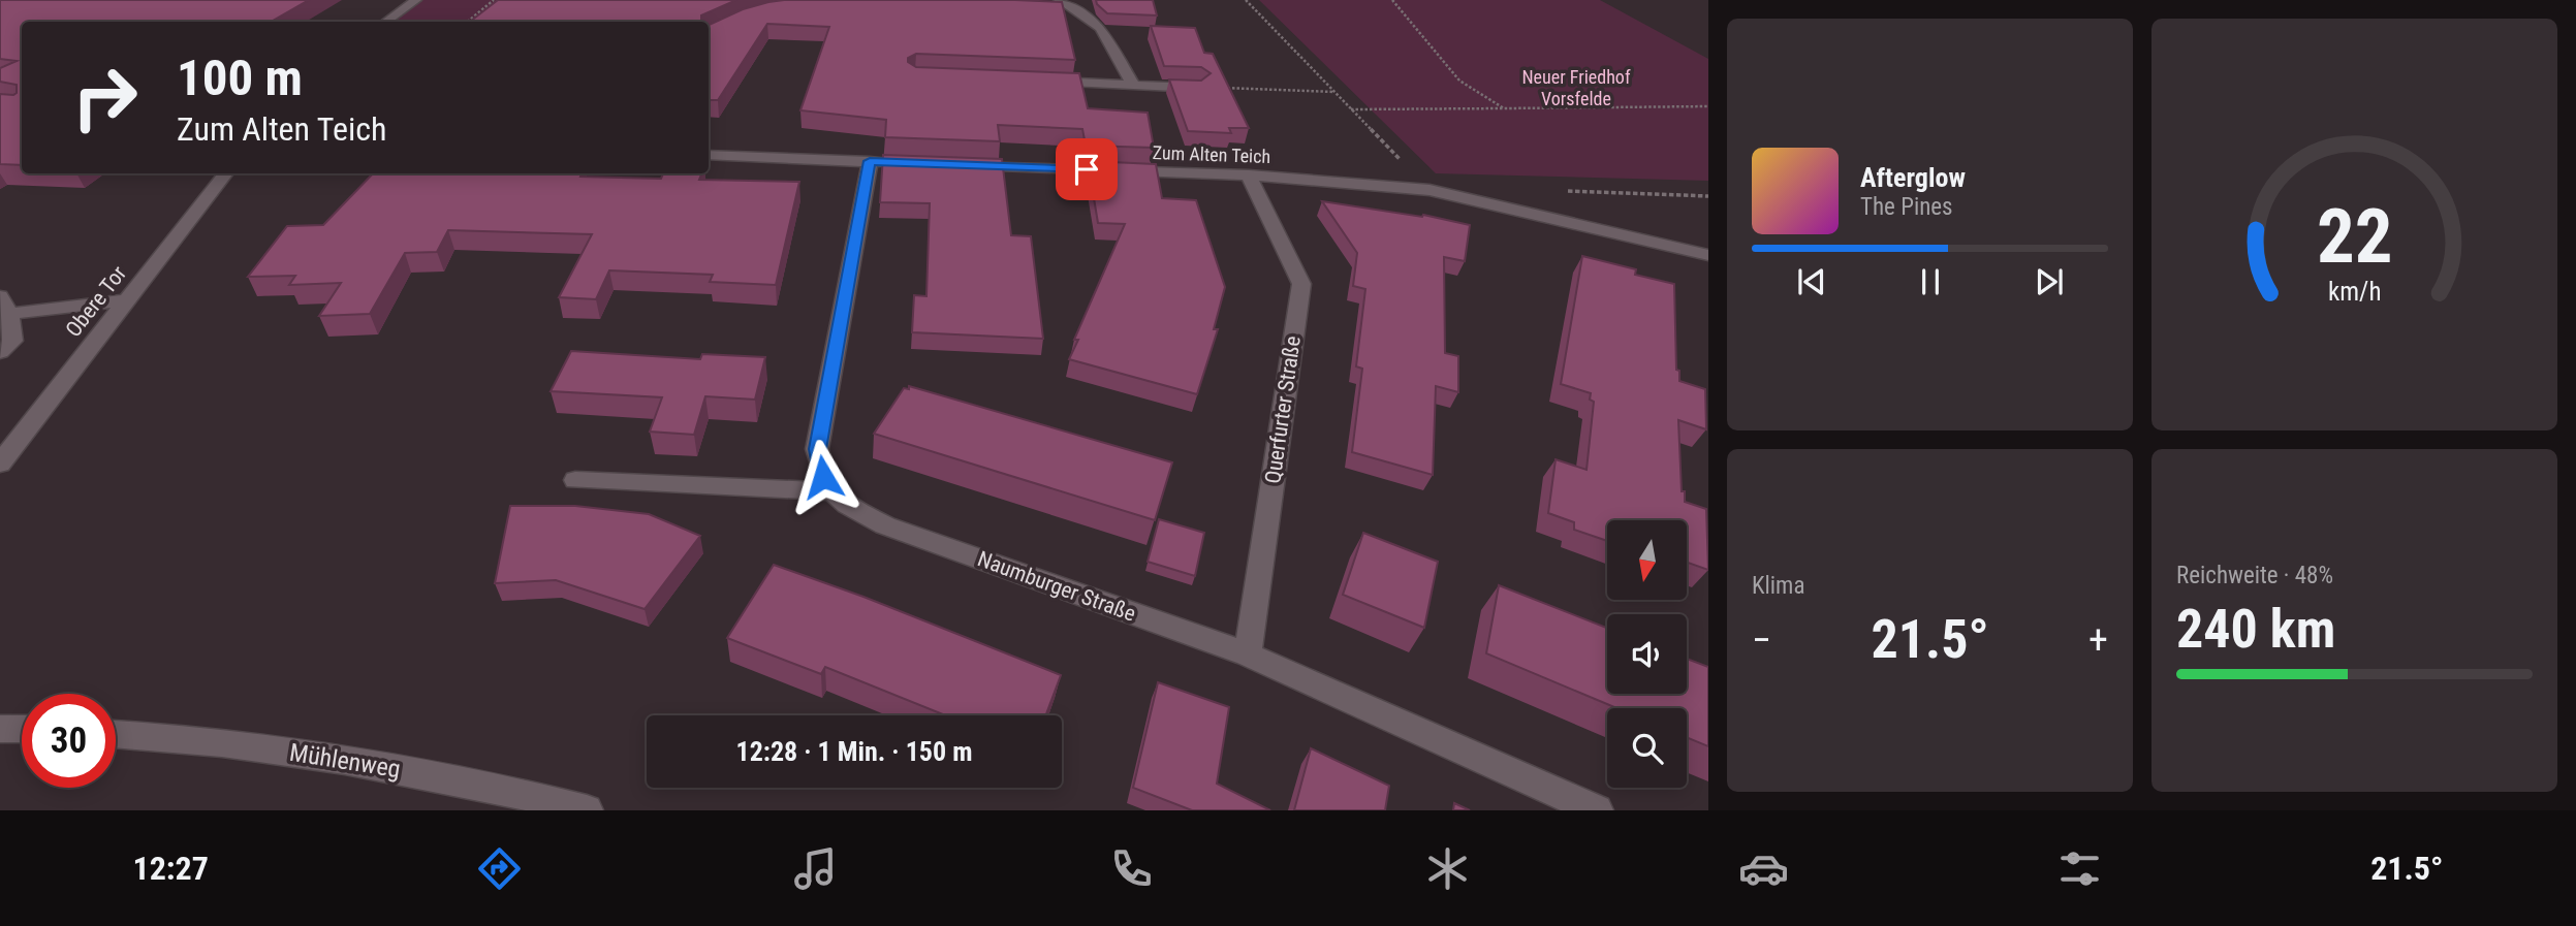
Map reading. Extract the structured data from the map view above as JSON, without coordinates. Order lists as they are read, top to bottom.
{
  "streets": {
    "street": [
      "Zum Alten Teich",
      "Obere Tor",
      "Querfurter Straße",
      "Naumburger Straße",
      "Mühlenweg"
    ]
  },
  "crossings": [
    ["Zum Alten Teich", "Querfurter Straße"],
    ["Querfurter Straße", "Naumburger Straße"]
  ],
  "parks": ["Neuer Friedhof Vorsfelde"],
  "north": "bottom",
  "page": {
    "turn": ["100 m", "Zum Alten Teich"],
    "song": ["Afterglow", "The Pines"],
    "tile": [
      "Klima",
      ["Reichweite · 48%", "240 km"]
    ],
    "heat": ["−", "21.5°", "+"],
    "limit": "30",
    "trip": "12:28 · 1 Min. · 150 m",
    "tabs": ["12:27", "21.5°"],
    "gauge": ["22", "km/h"]
  }
}
